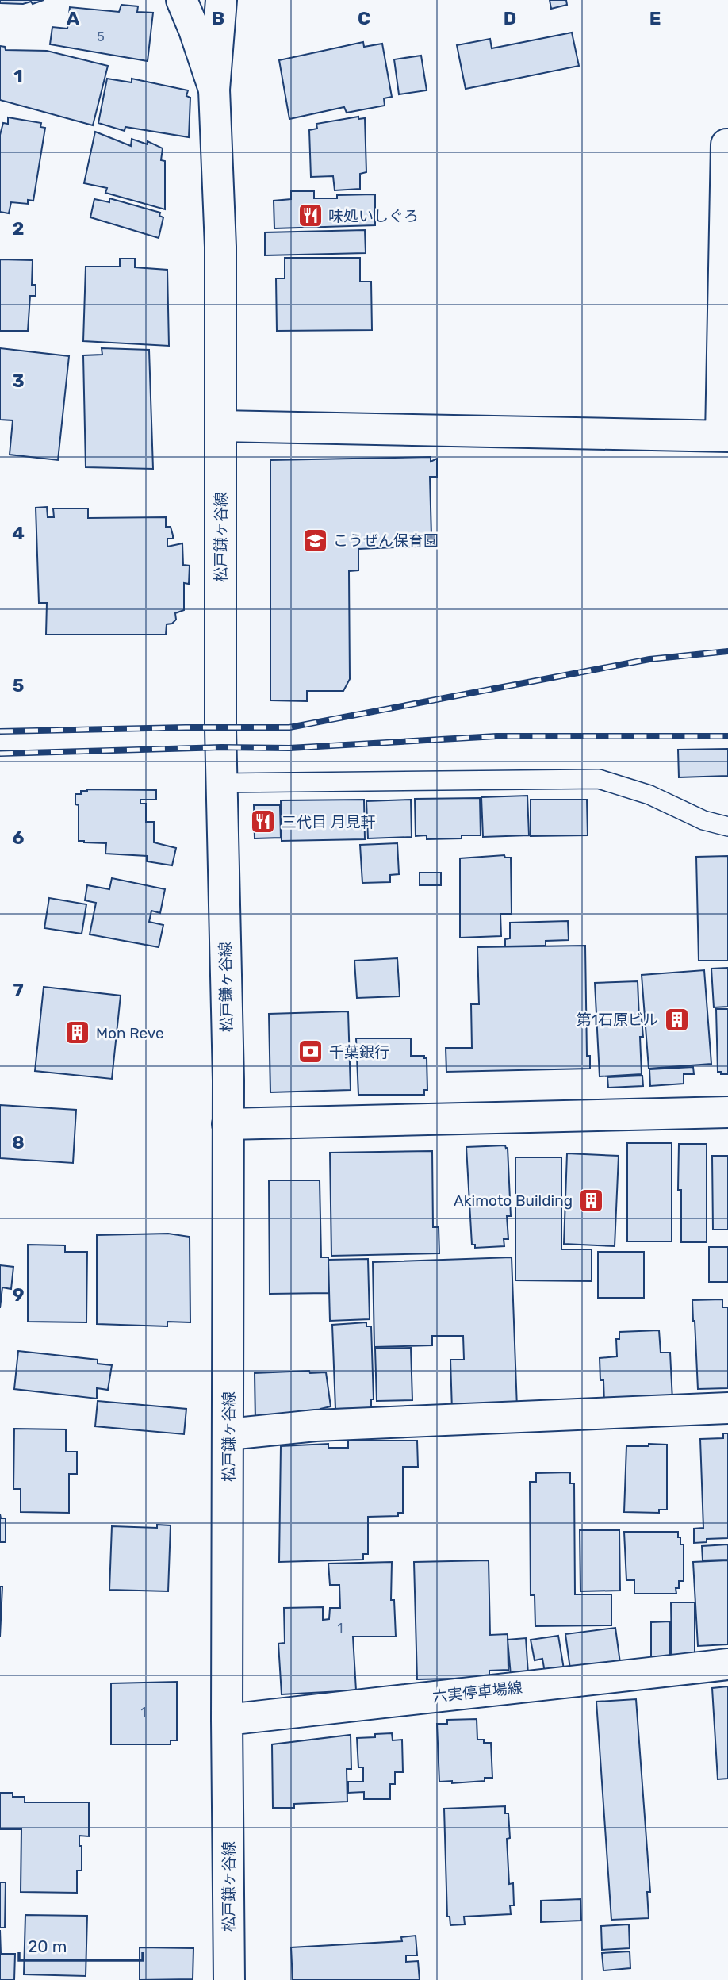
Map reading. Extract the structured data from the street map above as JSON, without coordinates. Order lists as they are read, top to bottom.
{
  "streets": {
    "main road": ["松戸鎌ヶ谷線", "六実停車場線"]
  },
  "crossings": [
    ["松戸鎌ヶ谷線", "六実停車場線"]
  ],
  "places": {
    "restaurant": ["味処いしぐろ", "三代目 月見軒"],
    "school or university": ["こうぜん保育園"],
    "building": ["第1石原ビル", "Mon Reve", "Akimoto Building"],
    "bank": ["千葉銀行"]
  },
  "house_numbers": ["5", "1", "1"],
  "scale_bar": "20 m",
  "grid": {
    "columns": [
      "A",
      "B",
      "C",
      "D",
      "E"
    ],
    "rows": [
      "1",
      "2",
      "3",
      "4",
      "5",
      "6",
      "7",
      "8",
      "9"
    ]
  }
}
